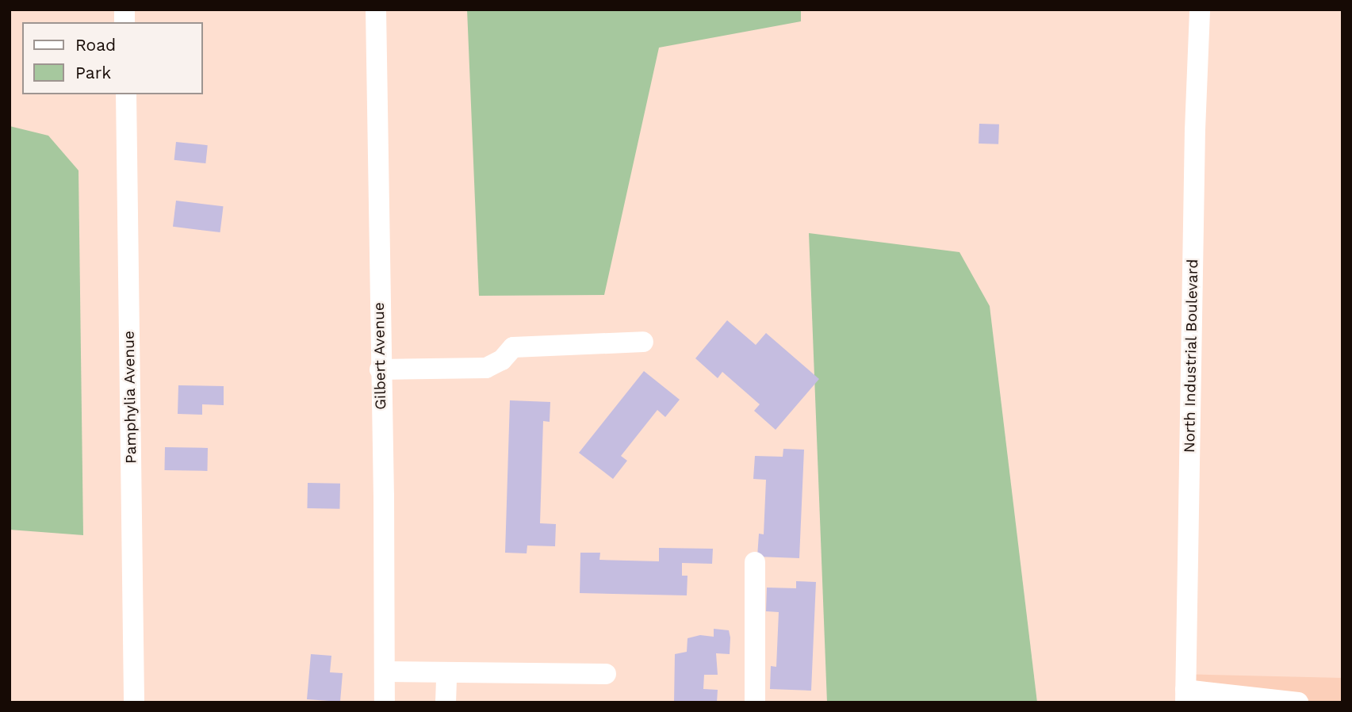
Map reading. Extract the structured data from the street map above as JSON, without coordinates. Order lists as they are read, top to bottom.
{
  "streets": {
    "street": ["Gilbert Avenue", "North Industrial Boulevard", "Pamphylia Avenue"]
  },
  "legend": ["Road", "Park"]
}
